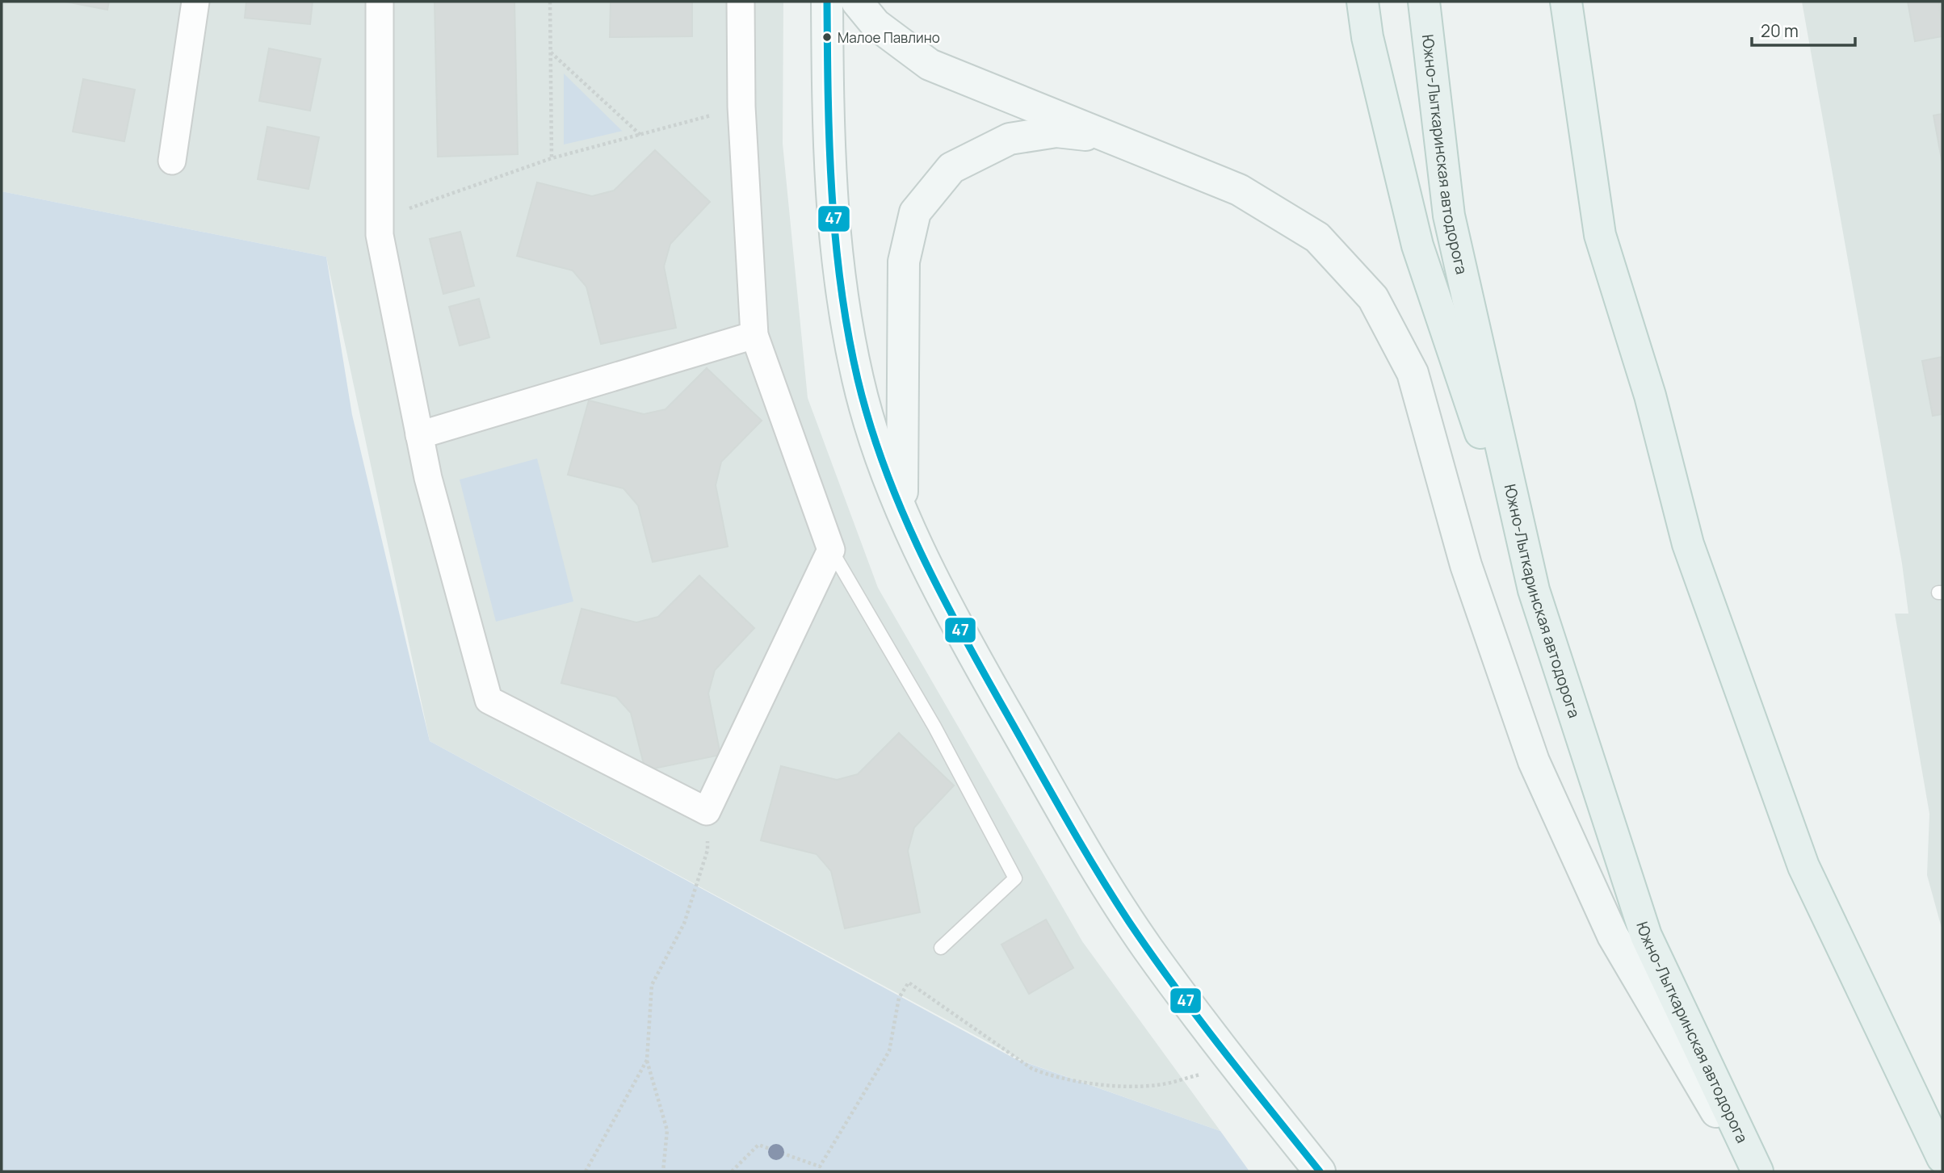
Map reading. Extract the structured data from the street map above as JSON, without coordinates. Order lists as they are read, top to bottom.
{
  "streets": {
    "main road": ["Южно-Лыткаринская автодорога"]
  },
  "places": ["Малое Павлино"],
  "lines": ["transit line 47"],
  "scale_bar": "20 m"
}
